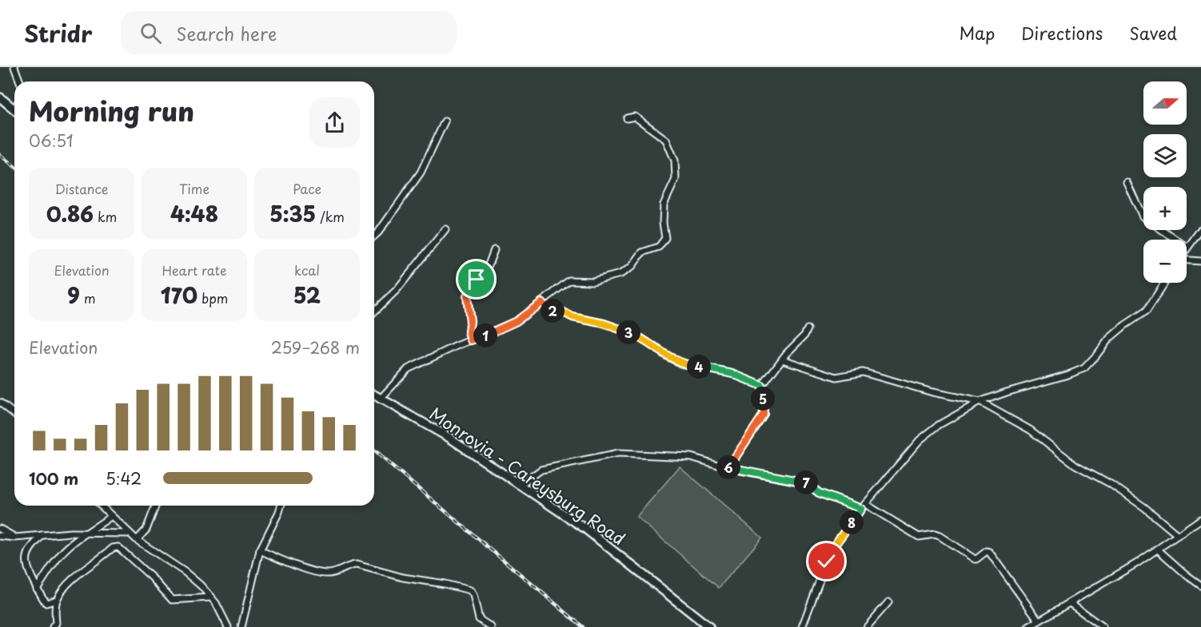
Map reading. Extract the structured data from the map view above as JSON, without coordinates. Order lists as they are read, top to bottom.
{
  "streets": {
    "main road": ["Monrovia - Careysburg Road"]
  },
  "north": "right",
  "page": {
    "header": "Stridr",
    "search": "Search here",
    "nav": ["Map", "Directions", "Saved"],
    "map_buttons": ["+", "−"],
    "heading": ["Morning run", "06:51"],
    "stats": [
      ["Distance", "0.86 km"],
      ["Time", "4:48"],
      ["Pace", "5:35 /km"],
      ["Elevation", "9 m"],
      ["Heart rate", "170 bpm"],
      ["kcal", "52"]
    ],
    "pins": [
      "2",
      "3",
      "1",
      "4",
      "5",
      "6",
      "7",
      "8"
    ],
    "chart": ["Elevation", "259–268 m"],
    "list": [
      {
        "name": "100 m",
        "note": "5:42"
      }
    ]
  }
}
